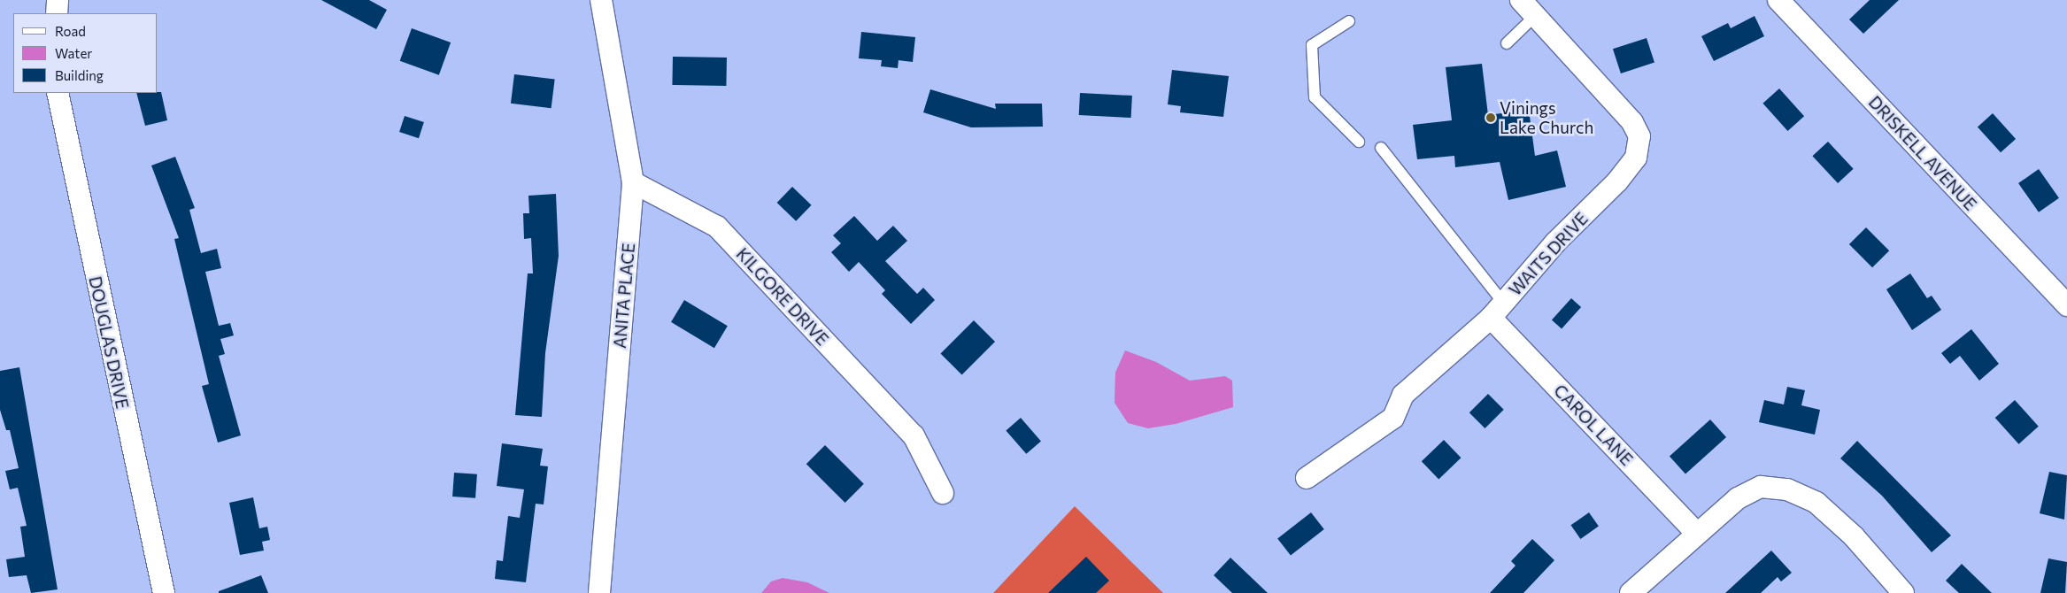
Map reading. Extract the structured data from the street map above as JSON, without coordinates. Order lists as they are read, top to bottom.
{
  "streets": {
    "street": [
      "DRISKELL AVENUE",
      "WAITS DRIVE",
      "ANITA PLACE",
      "KILGORE DRIVE",
      "DOUGLAS DRIVE",
      "CAROL LANE"
    ]
  },
  "crossings": [
    ["WAITS DRIVE", "CAROL LANE"],
    ["ANITA PLACE", "KILGORE DRIVE"]
  ],
  "places": ["Vinings Lake Church"],
  "legend": ["Road", "Water", "Building"]
}
